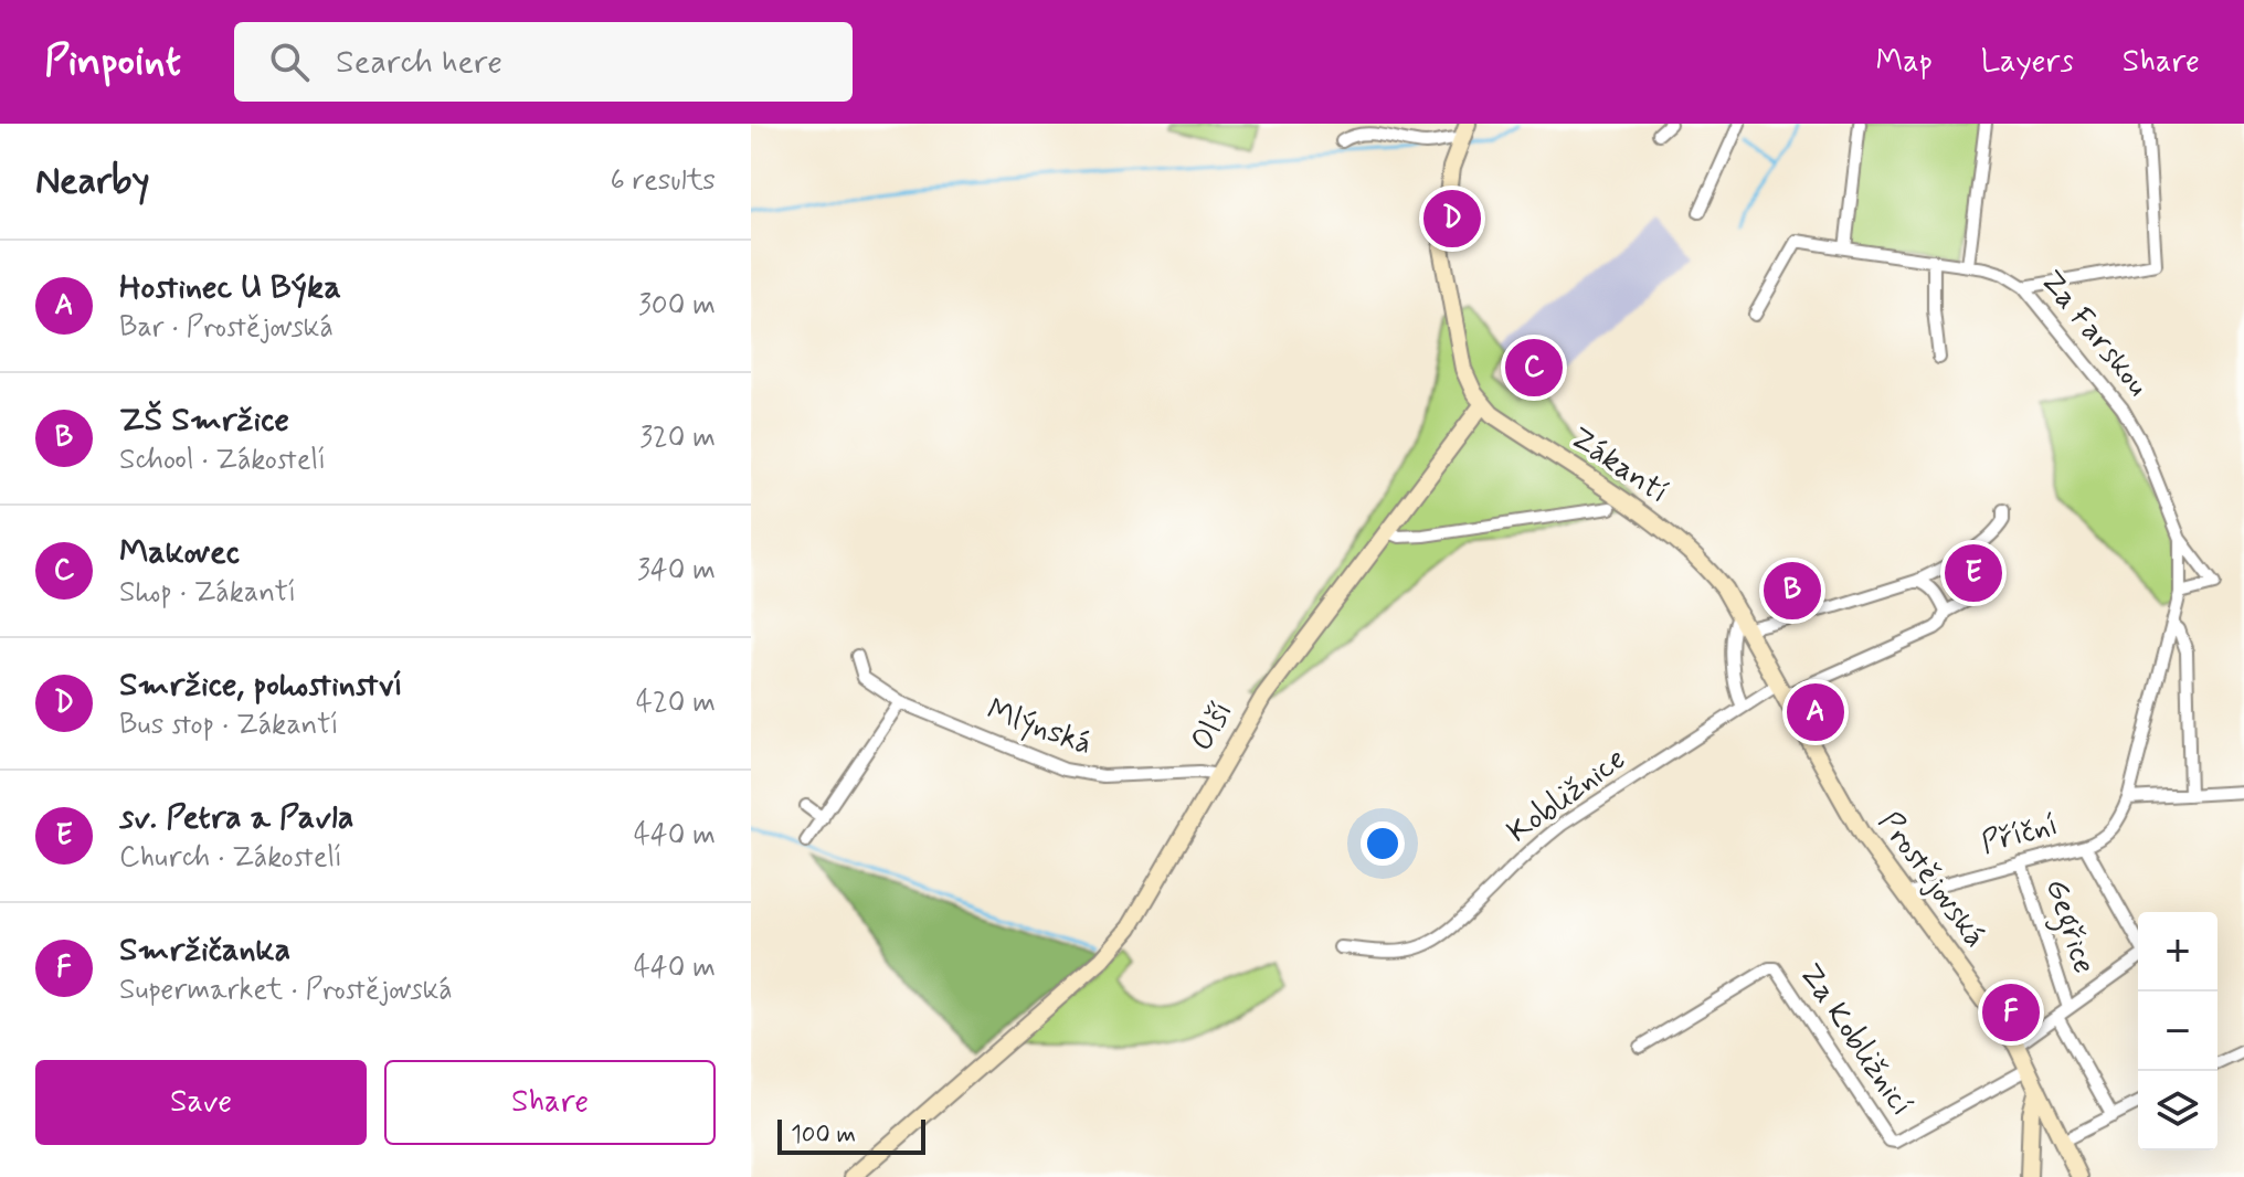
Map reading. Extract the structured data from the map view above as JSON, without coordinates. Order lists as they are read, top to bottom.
{
  "streets": {
    "main road": ["Zákantí", "Olší", "Prostějovská"],
    "street": [
      "Za Farskou",
      "Mlýnská",
      "Kobližnice",
      "Příční",
      "Gegřice",
      "Za Kobližnicí"
    ]
  },
  "crossings": [
    ["Za Farskou", "Příční"],
    ["Zákantí", "Olší"],
    ["Zákantí", "Prostějovská"],
    ["Olší", "Mlýnská"],
    ["Kobližnice", "Prostějovská"],
    ["Příční", "Prostějovská"],
    ["Příční", "Gegřice"],
    ["Prostějovská", "Gegřice"],
    ["Prostějovská", "Za Kobližnicí"]
  ],
  "scale_bar": "100 m",
  "page": {
    "header": "Pinpoint",
    "search": "Search here",
    "nav": ["Map", "Layers", "Share"],
    "heading": ["Nearby", "6 results"],
    "pins": [
      "D",
      "C",
      "E",
      "B",
      "A",
      "F"
    ],
    "list": [
      {
        "mark": "A",
        "name": "Hostinec U Býka",
        "note": "Bar · Prostějovská",
        "value": "300 m"
      },
      {
        "mark": "B",
        "name": "ZŠ Smržice",
        "note": "School · Zákostelí",
        "value": "320 m"
      },
      {
        "mark": "C",
        "name": "Makovec",
        "note": "Shop · Zákantí",
        "value": "340 m"
      },
      {
        "mark": "D",
        "name": "Smržice, pohostinství",
        "note": "Bus stop · Zákantí",
        "value": "420 m"
      },
      {
        "mark": "E",
        "name": "sv. Petra a Pavla",
        "note": "Church · Zákostelí",
        "value": "440 m"
      },
      {
        "mark": "F",
        "name": "Smržičanka",
        "note": "Supermarket · Prostějovská",
        "value": "440 m"
      }
    ],
    "map_buttons": ["+", "−"],
    "buttons": ["Save", "Share"],
    "scale": "100 m"
  }
}
